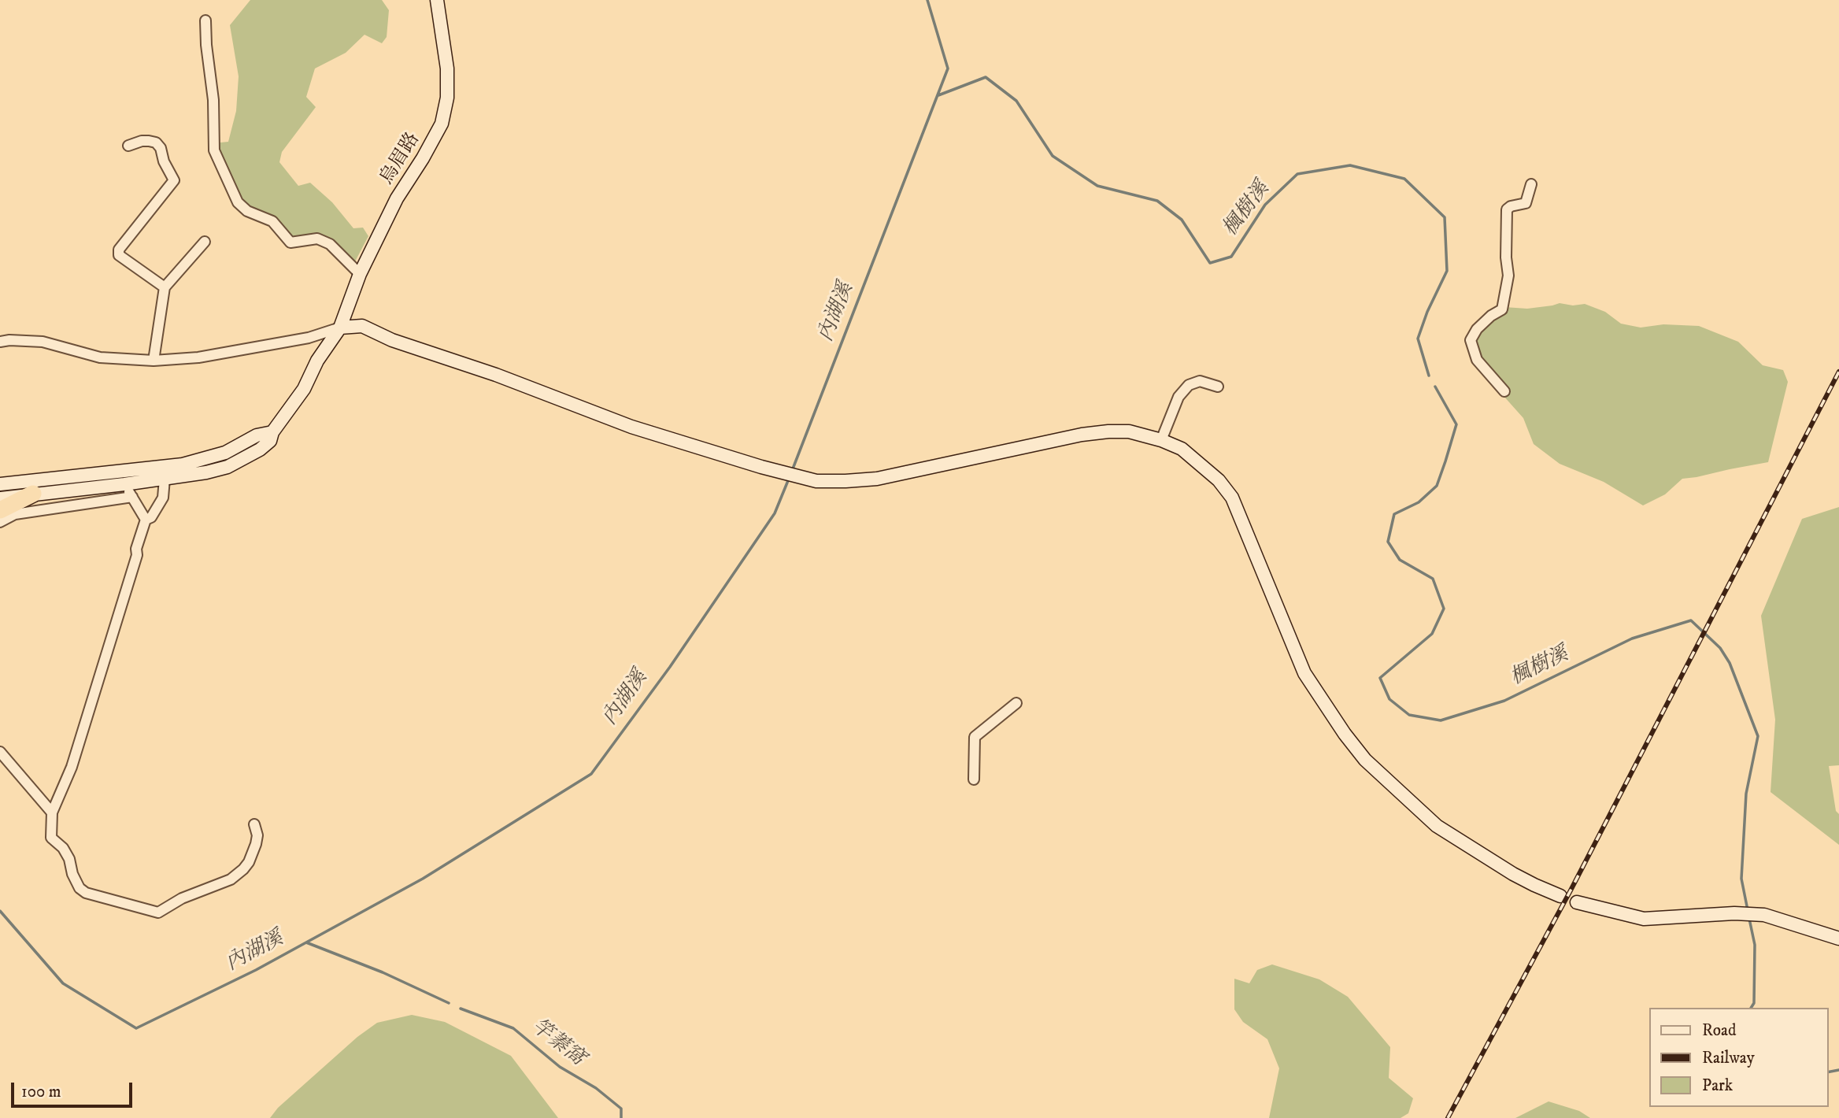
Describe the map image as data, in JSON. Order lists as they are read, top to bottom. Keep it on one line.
{"streets":{"street":["烏眉路"]},"water":["楓樹溪","內湖溪","竿蓁窩"],"legend":["Road","Railway","Park"],"scale_bar":"100 m"}
